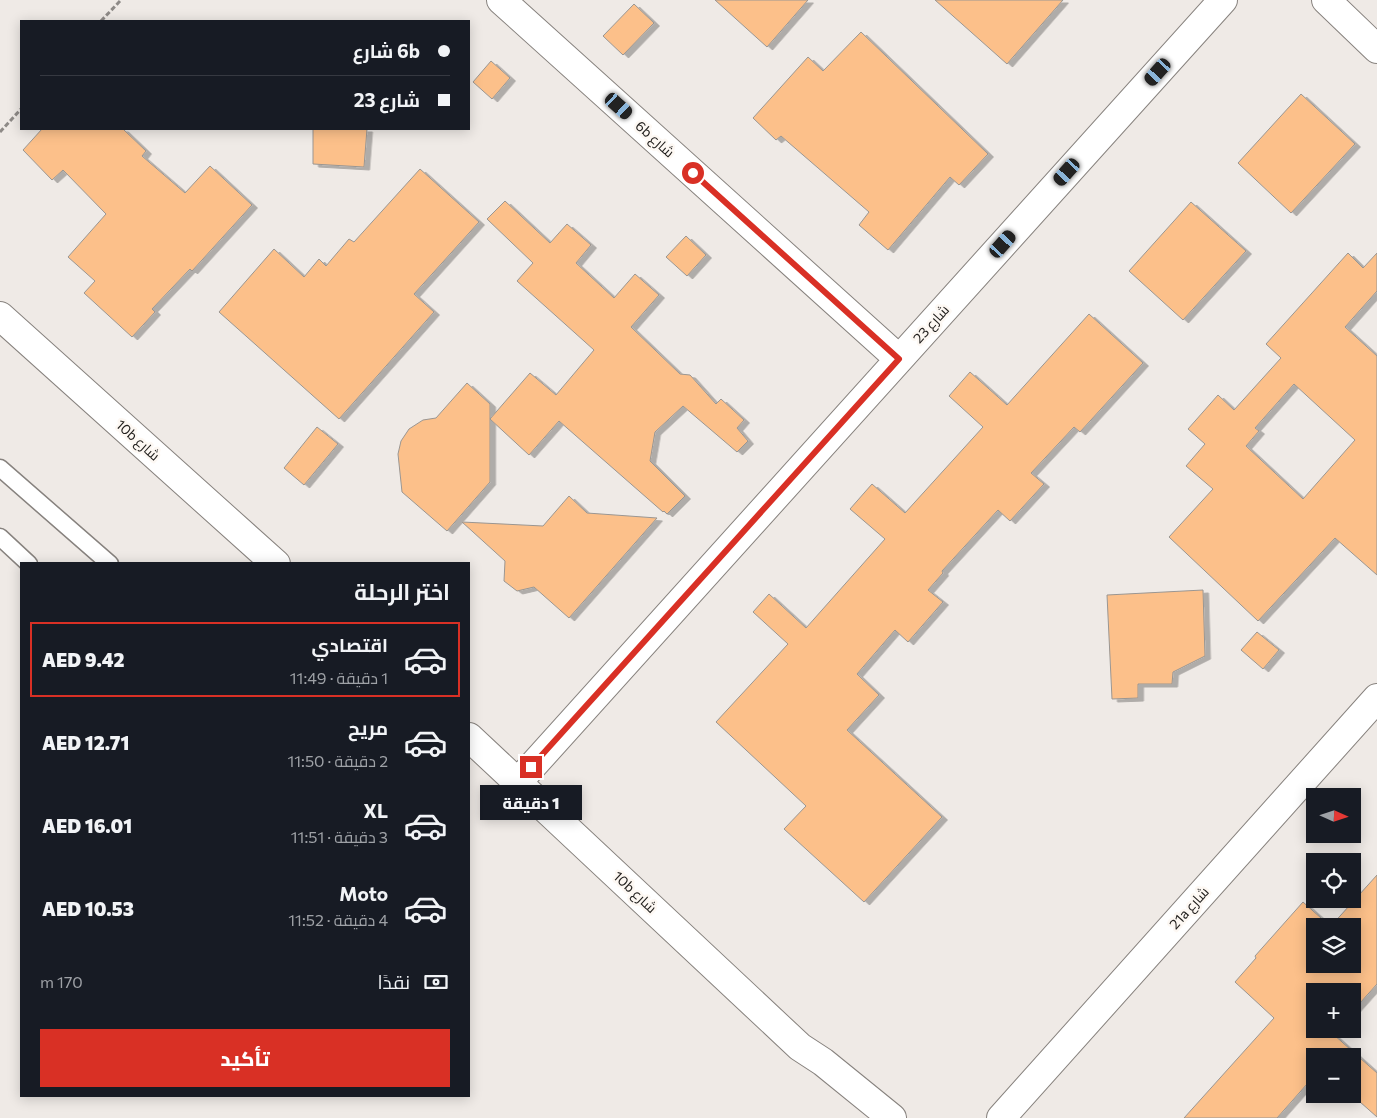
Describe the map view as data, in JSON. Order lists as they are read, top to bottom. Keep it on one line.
{"streets":{"street":["6b شارع","شارع 23","10b شارع","21a شارع"]},"crossings":[["6b شارع","شارع 23"],["شارع 23","10b شارع"]],"north":"right","page":{"banner":["6b شارع","شارع 23"],"heading":"اختر الرحلة","list":[{"name":"اقتصادي","note":"1 دقيقة · 11:49","value":"AED 9.42"},{"name":"مريح","note":"2 دقيقة · 11:50","value":"AED 12.71"},{"name":"XL","note":"3 دقيقة · 11:51","value":"AED 16.01"},{"name":"Moto","note":"4 دقيقة · 11:52","value":"AED 10.53"}],"bubble":"1 دقيقة","map_buttons":["+","−"],"pay":["نقدًا","170 m"],"buttons":"تأكيد"}}
